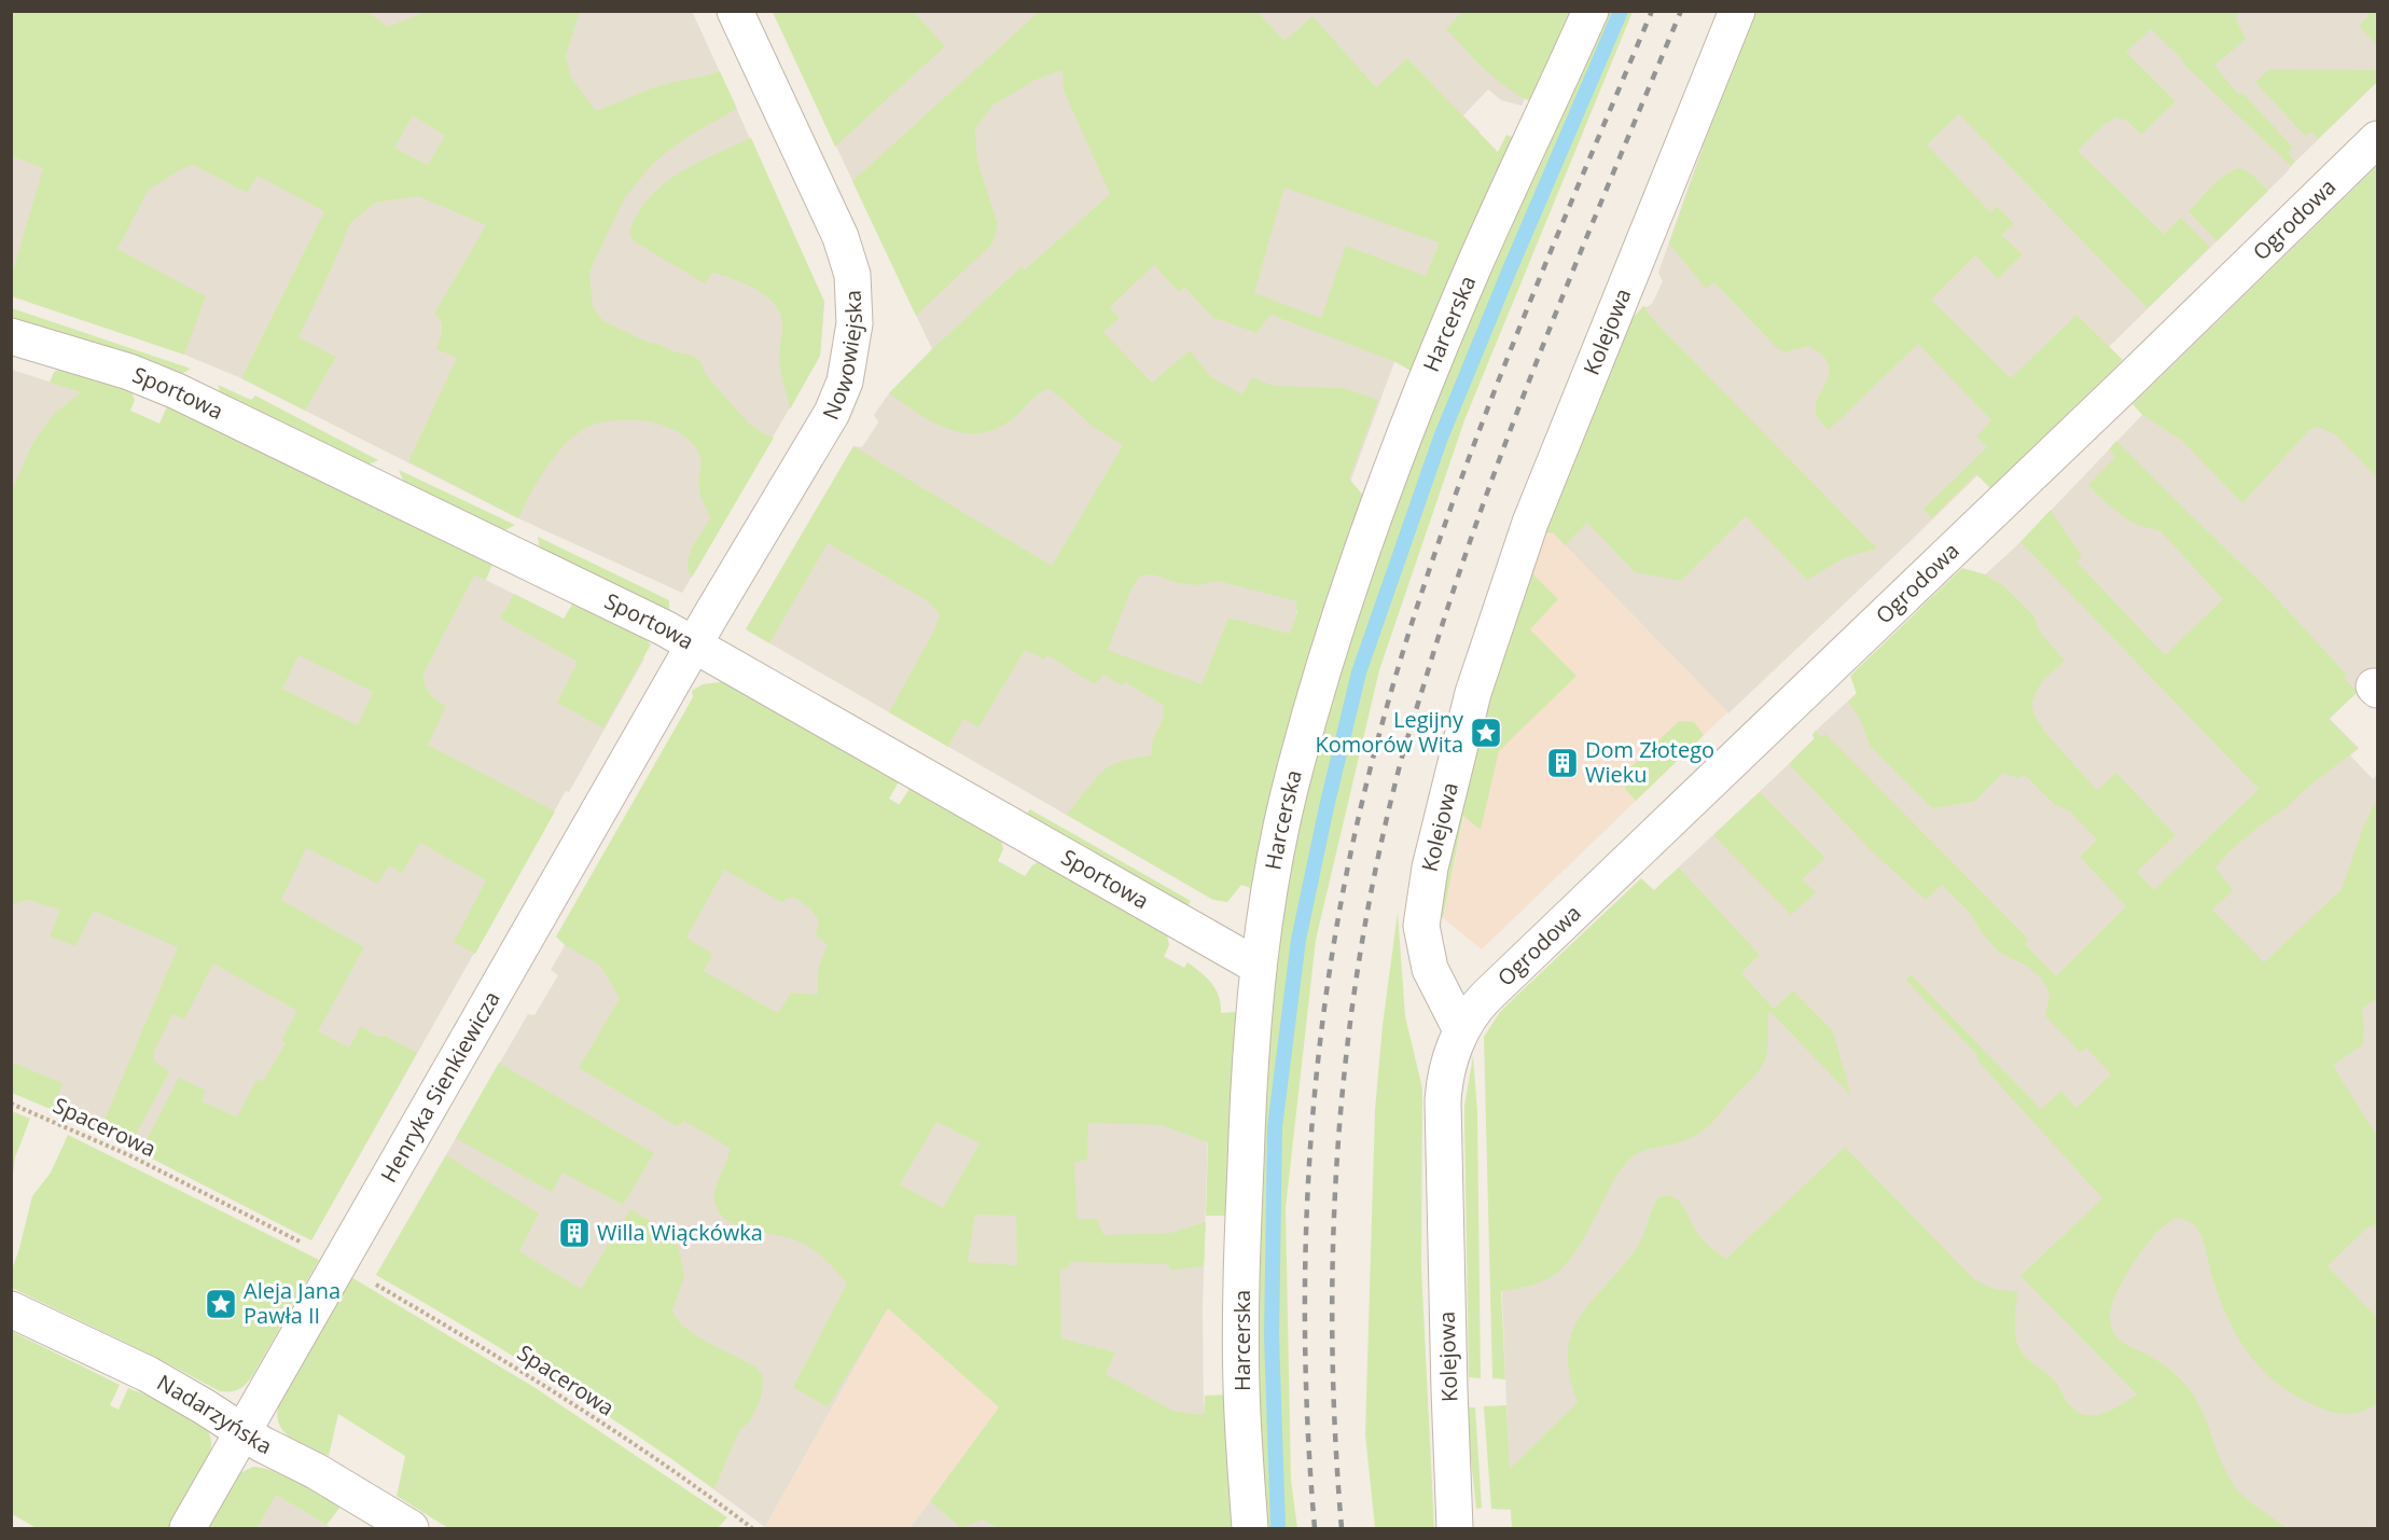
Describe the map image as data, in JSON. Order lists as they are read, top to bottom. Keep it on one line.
{"streets":{"street":["Ogrodowa","Harcerska","Kolejowa","Nowowiejska","Sportowa","Henryka Sienkiewicza","Nadarzyńska"],"path":["Spacerowa"]},"crossings":[["Ogrodowa","Kolejowa"],["Harcerska","Sportowa"],["Nowowiejska","Sportowa"],["Nowowiejska","Henryka Sienkiewicza"],["Sportowa","Henryka Sienkiewicza"],["Henryka Sienkiewicza","Nadarzyńska"]],"places":{"place":["Legijny Komorów Wita","Aleja Jana Pawła II"],"building":["Dom Złotego Wieku","Willa Wiąckówka"]}}
